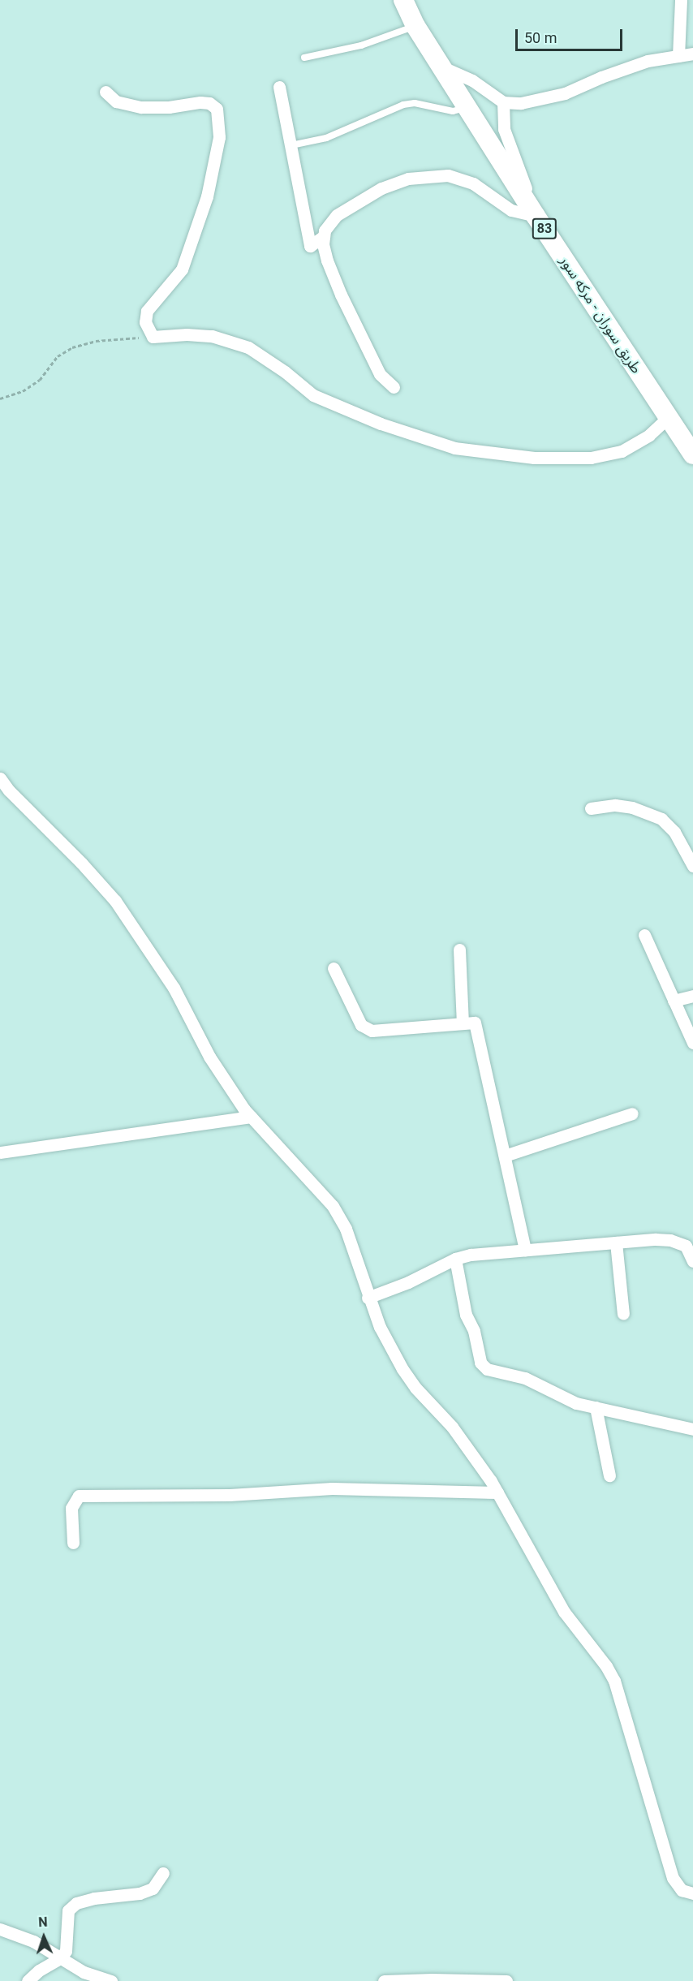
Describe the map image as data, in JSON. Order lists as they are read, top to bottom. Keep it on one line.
{"streets":{"main road":["83","طريق سوران - مركه سور"]},"scale_bar":"50 m","north":"top"}
